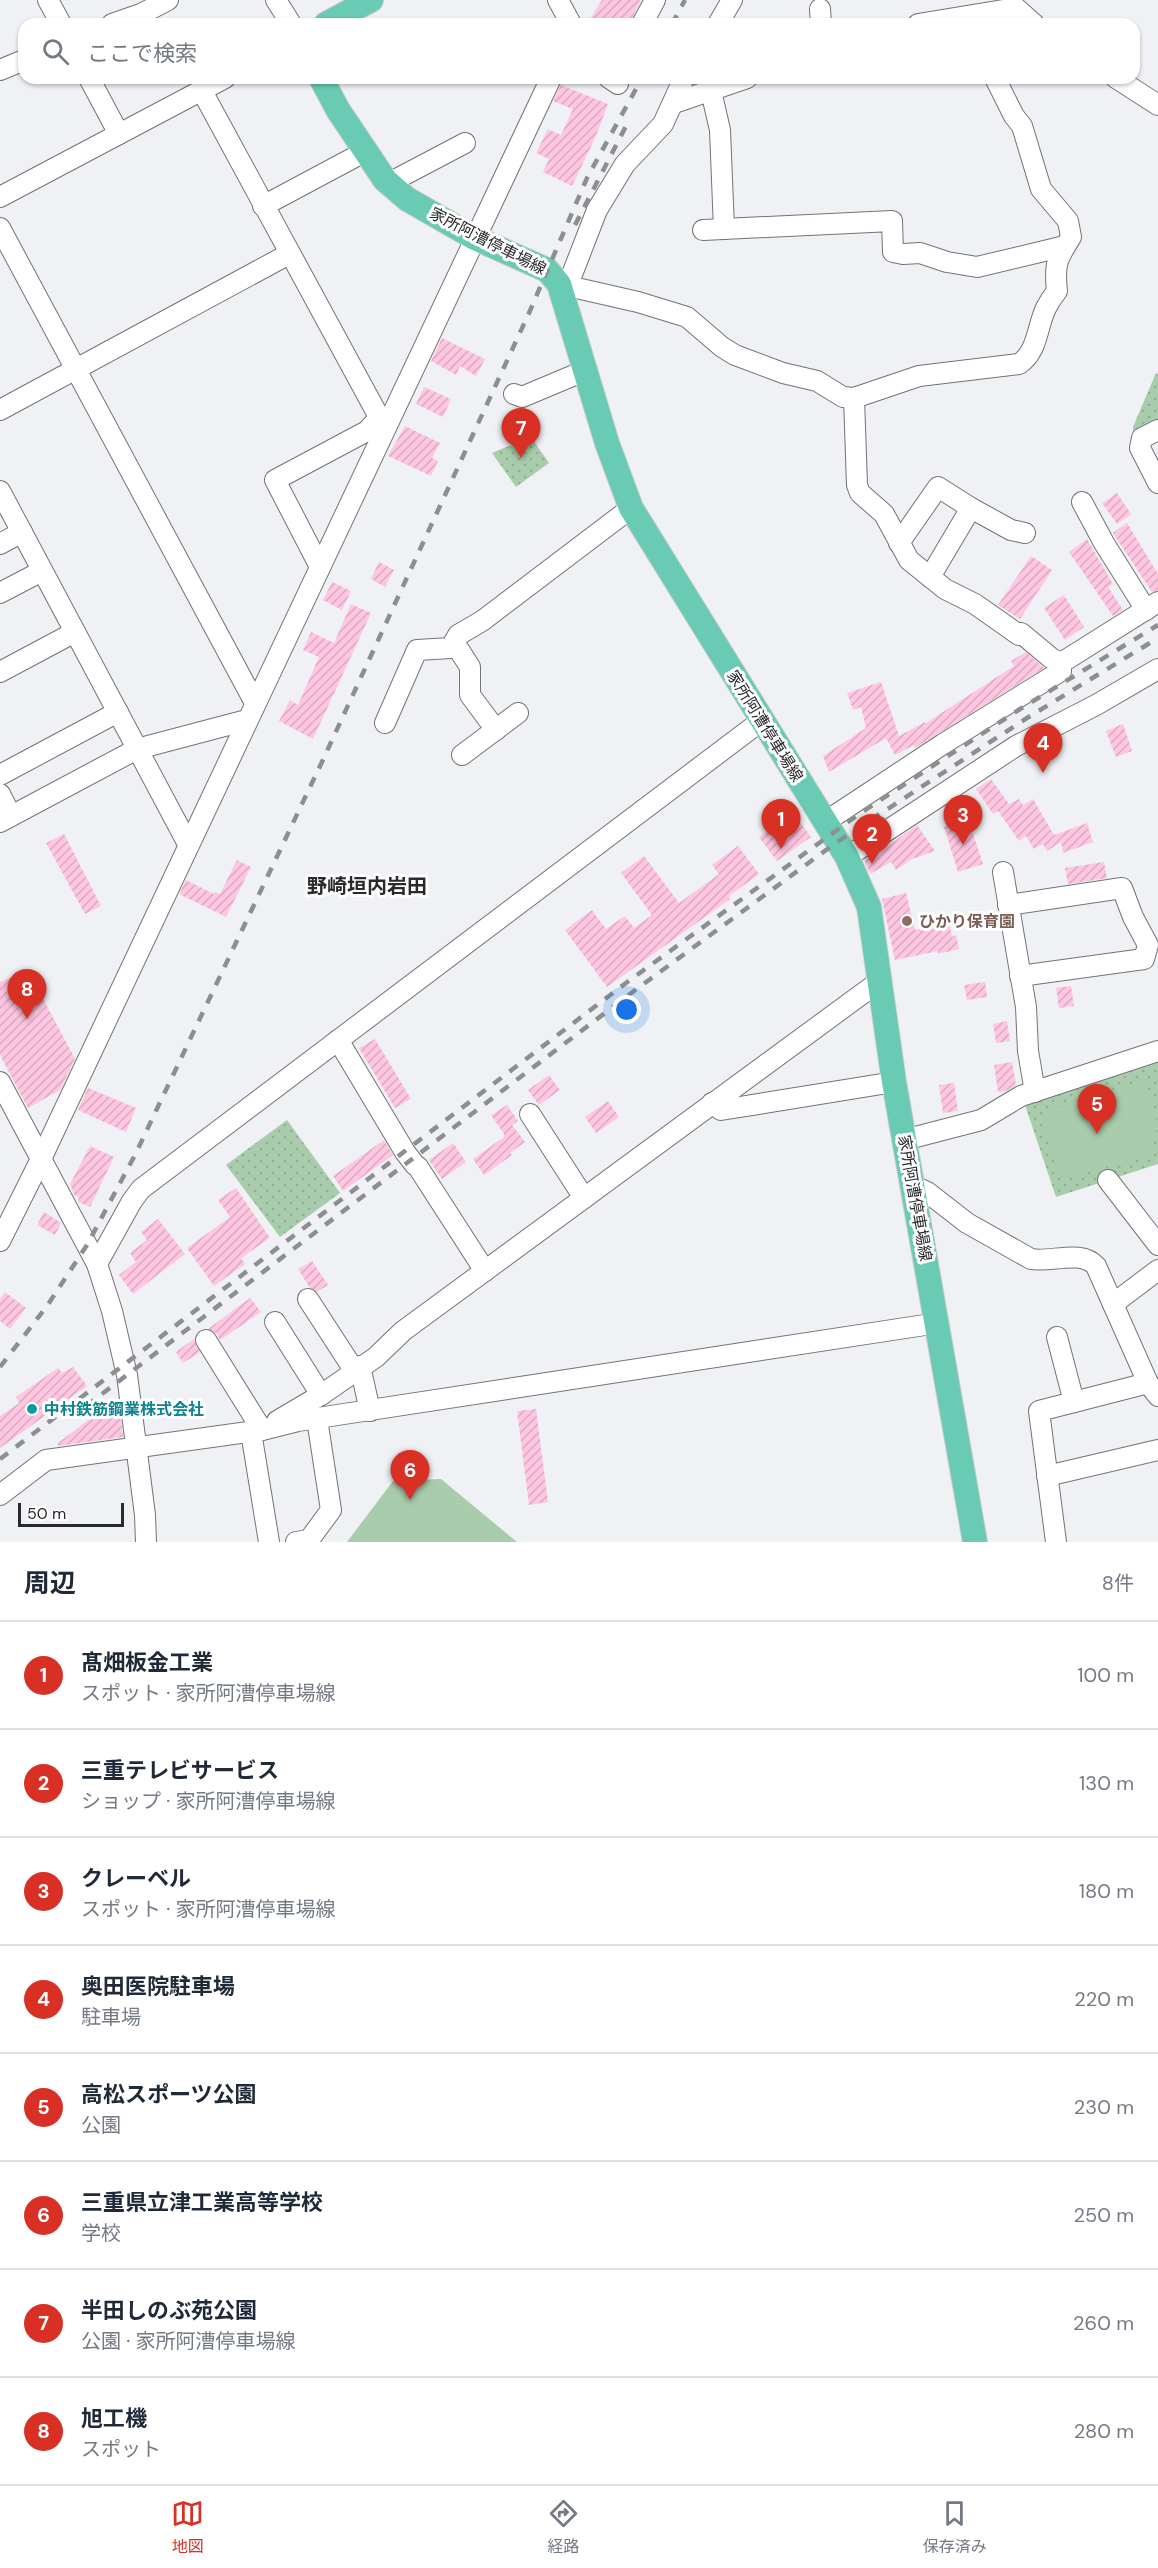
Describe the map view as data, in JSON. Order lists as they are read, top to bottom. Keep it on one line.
{"streets":{"main road":["家所阿漕停車場線"]},"districts":["野崎垣内岩田"],"places":["ひかり保育園","中村鉄筋鋼業株式会社"],"scale_bar":"50 m","page":{"search":"ここで検索","pins":["7","4","3","1","2","8","5","6"],"scale":"50 m","heading":["周辺","8件"],"list":[{"mark":"1","name":"髙畑板金工業","note":"スポット · 家所阿漕停車場線","value":"100 m"},{"mark":"2","name":"三重テレビサービス","note":"ショップ · 家所阿漕停車場線","value":"130 m"},{"mark":"3","name":"クレーベル","note":"スポット · 家所阿漕停車場線","value":"180 m"},{"mark":"4","name":"奥田医院駐車場","note":"駐車場","value":"220 m"},{"mark":"5","name":"高松スポーツ公園","note":"公園","value":"230 m"},{"mark":"6","name":"三重県立津工業高等学校","note":"学校","value":"250 m"},{"mark":"7","name":"半田しのぶ苑公園","note":"公園 · 家所阿漕停車場線","value":"260 m"},{"mark":"8","name":"旭工機","note":"スポット","value":"280 m"}],"nav":["地図","経路","保存済み"]}}
